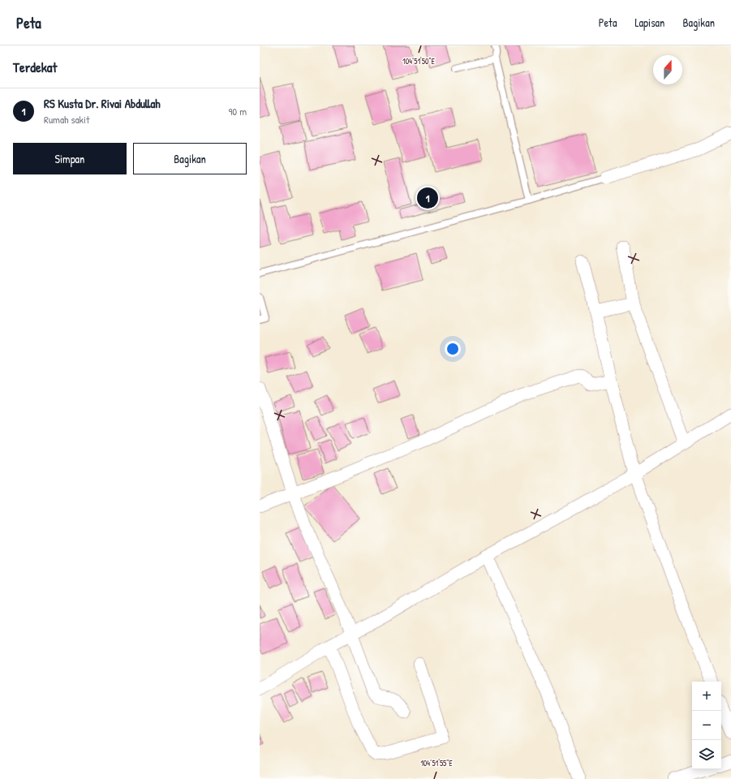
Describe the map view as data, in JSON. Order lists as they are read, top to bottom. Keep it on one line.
{"north":"top","page":{"header":"Peta","nav":["Peta","Lapisan","Bagikan"],"heading":"Terdekat","list":[{"mark":"1","name":"RS Kusta Dr. Rivai Abdullah","note":"Rumah sakit","value":"90 m"}],"buttons":["Simpan","Bagikan"],"pins":"1","map_buttons":["+","−"]},"coordinates":["104°51'50\"E","104°51'55\"E"]}
